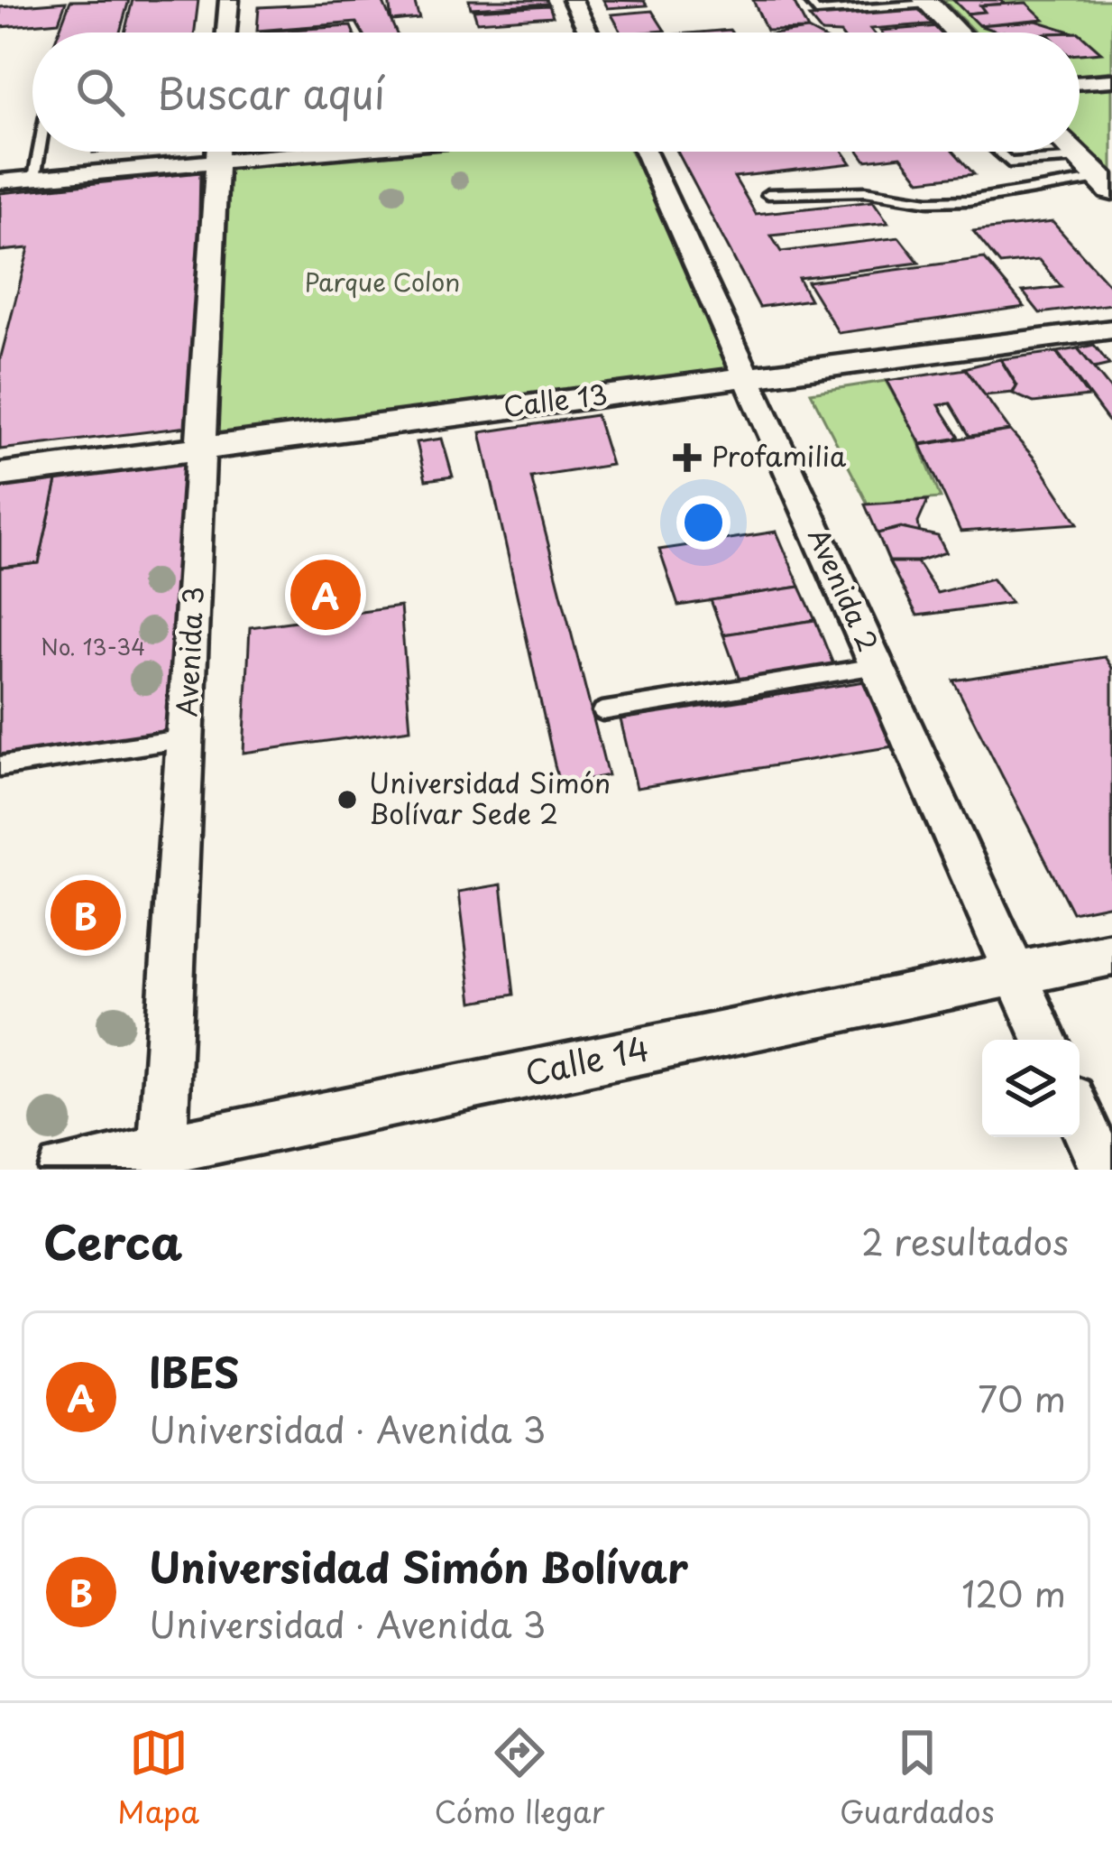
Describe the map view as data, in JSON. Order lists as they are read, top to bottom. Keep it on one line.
{"streets":{"street":["Calle 13","Avenida 2","Avenida 3","Calle 14"]},"crossings":[["Calle 13","Avenida 2"],["Calle 13","Avenida 3"],["Avenida 2","Calle 14"],["Avenida 3","Calle 14"]],"parks":["Parque Colon"],"places":{"health":["Profamilia"],"other":["Universidad Simón Bolívar Sede 2"]},"house_numbers":["No. 13-34"],"page":{"search":"Buscar aquí","pins":["A","B"],"heading":["Cerca","2 resultados"],"list":[{"mark":"A","name":"IBES","note":"Universidad · Avenida 3","value":"70 m"},{"mark":"B","name":"Universidad Simón Bolívar","note":"Universidad · Avenida 3","value":"120 m"}],"nav":["Mapa","Cómo llegar","Guardados"]}}
